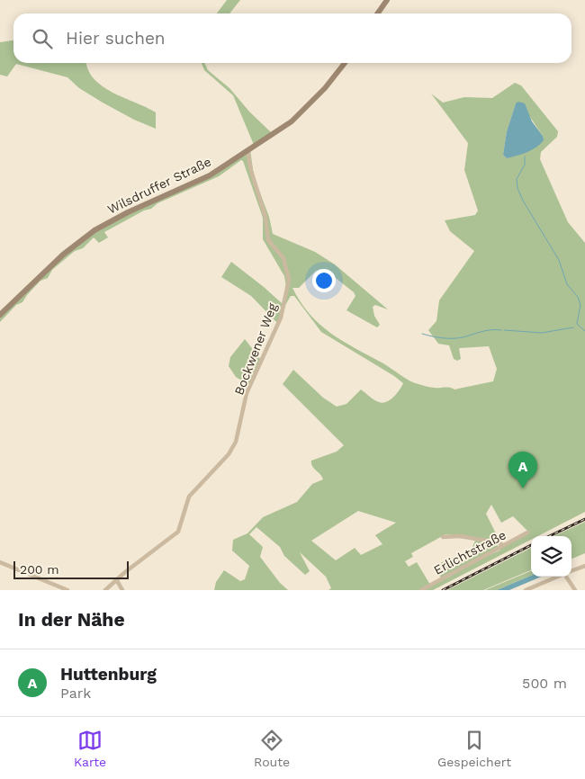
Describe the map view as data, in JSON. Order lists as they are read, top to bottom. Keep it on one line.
{"streets":{"main road":["Wilsdruffer Straße"],"street":["Bockwener Weg","Erlichtstraße"]},"crossings":[["Wilsdruffer Straße","Bockwener Weg"]],"scale_bar":"200 m","page":{"search":"Hier suchen","pins":"A","scale":"200 m","heading":"In der Nähe","list":[{"mark":"A","name":"Huttenburg","note":"Park","value":"500 m"}],"nav":["Karte","Route","Gespeichert"]}}
